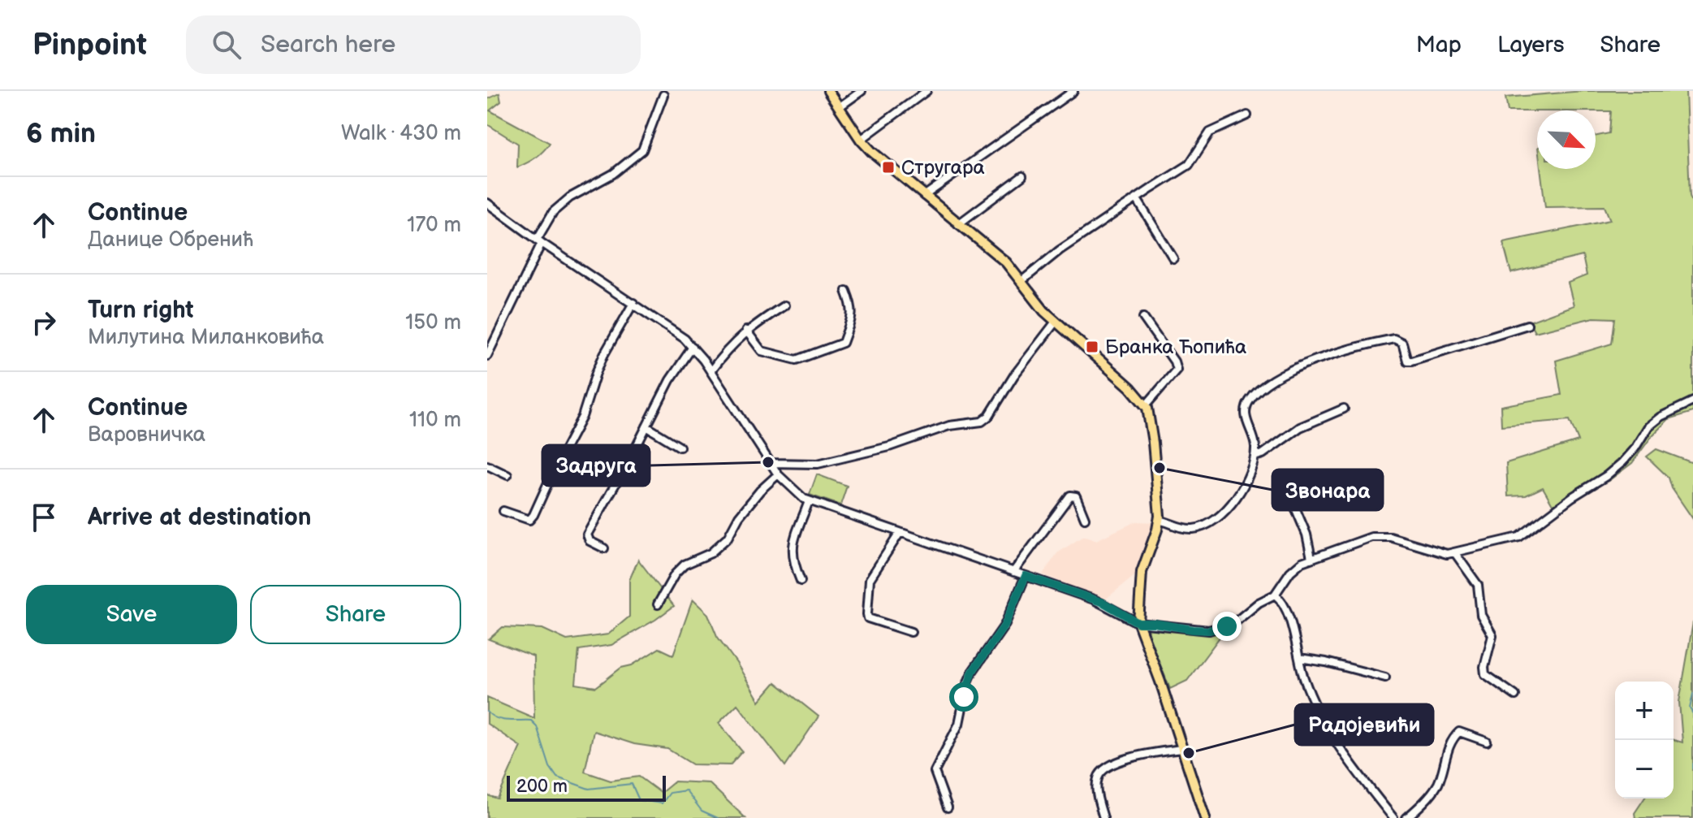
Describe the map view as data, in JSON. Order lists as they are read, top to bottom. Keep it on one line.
{"places":{"transit":["Стругара","Бранка Ћопића"],"other":["Задруга","Звонара","Радојевићи"]},"scale_bar":"200 m","north":"bottom right","page":{"header":"Pinpoint","search":"Search here","nav":["Map","Layers","Share"],"heading":["6 min","Walk · 430 m"],"list":[["Continue","Данице Обренић","170 m"],["Turn right","Милутина Миланковића","150 m"],["Continue","Варовничка","110 m"],"Arrive at destination"],"buttons":["Save","Share"],"map_buttons":["+","−"],"scale":"200 m"}}
